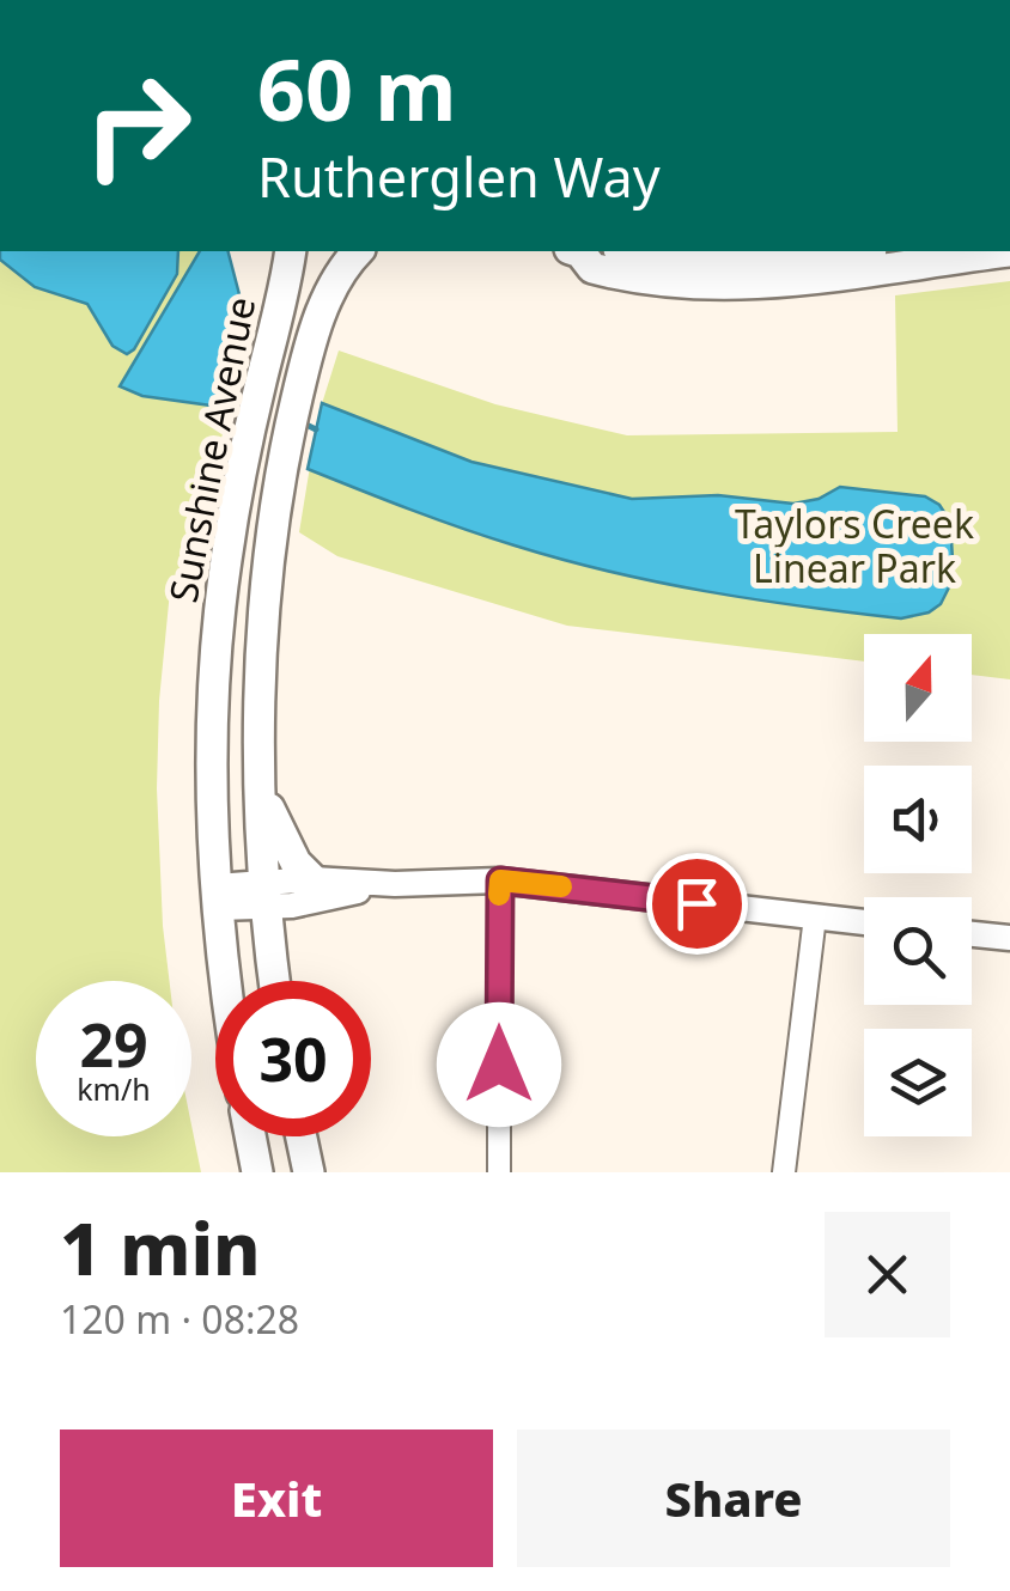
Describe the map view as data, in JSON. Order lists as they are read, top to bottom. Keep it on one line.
{"streets":{"main road":["Sunshine Avenue"]},"parks":["Taylors Creek Linear Park"],"north":"top","page":{"turn":["60 m","Rutherglen Way"],"speed":"29 km/h","limit":"30","heading":["1 min","120 m · 08:28"],"buttons":["Exit","Share"]}}
